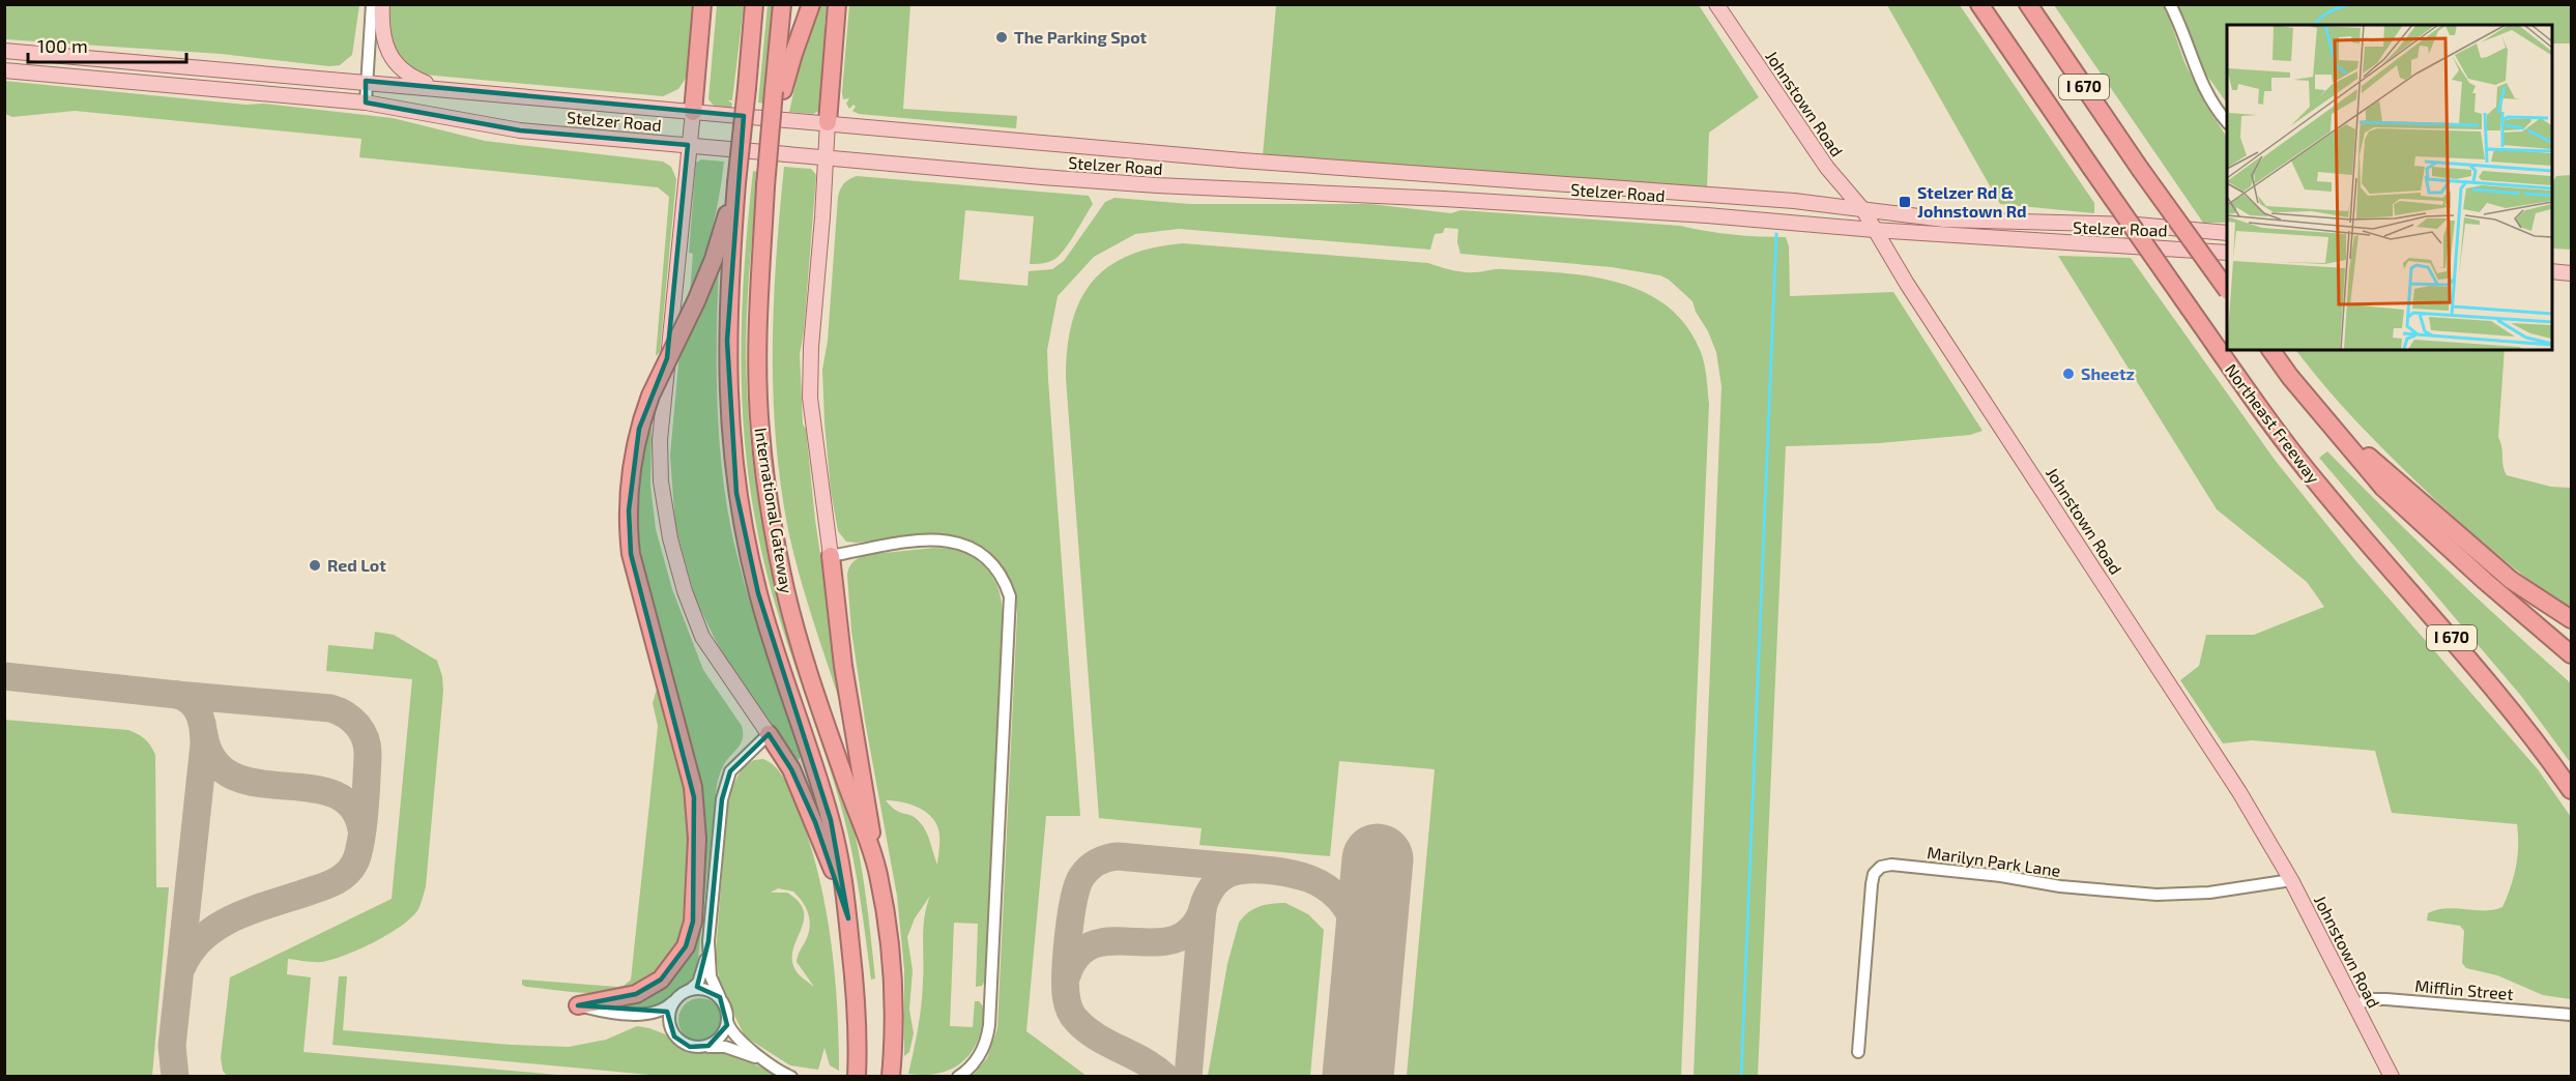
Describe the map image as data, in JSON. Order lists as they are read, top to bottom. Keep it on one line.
{"streets":{"highway":["I 670","Northeast Freeway","International Gateway"],"main road":["Johnstown Road","Stelzer Road"],"street":["Marilyn Park Lane","Mifflin Street"]},"crossings":[["Johnstown Road","Stelzer Road"],["Johnstown Road","Marilyn Park Lane"],["Johnstown Road","Mifflin Street"]],"places":{"other":["The Parking Spot","Sheetz","Red Lot"],"transit":["Stelzer Rd & Johnstown Rd"]},"scale_bar":"100 m"}
